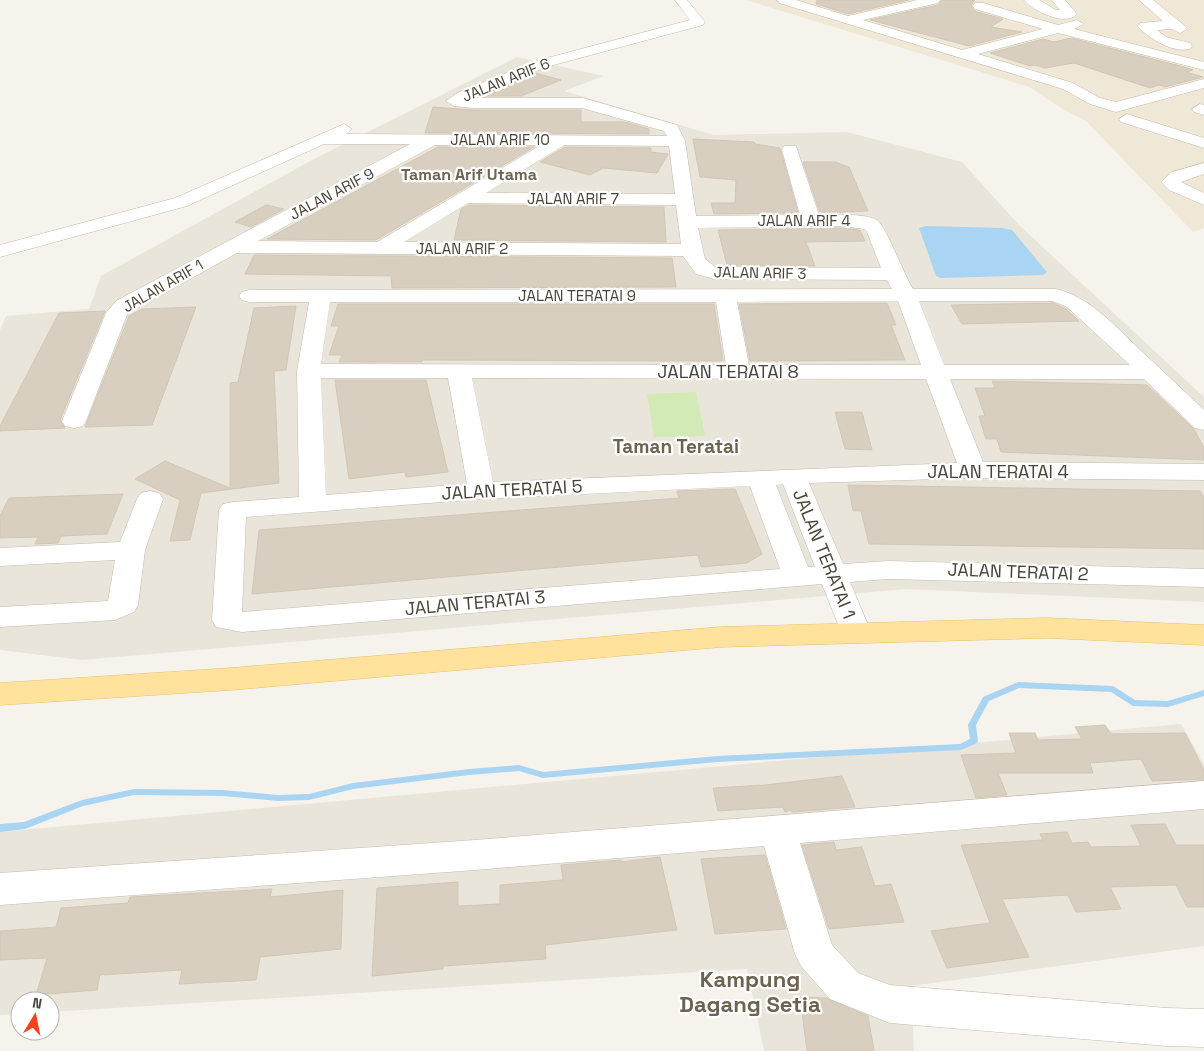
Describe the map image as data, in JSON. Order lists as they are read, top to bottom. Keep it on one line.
{"streets":{"street":["JALAN ARIF 6","JALAN ARIF 10","JALAN ARIF 9","JALAN ARIF 7","JALAN ARIF 4","JALAN ARIF 2","JALAN ARIF 3","JALAN ARIF 1","JALAN TERATAI 9","JALAN TERATAI 8","JALAN TERATAI 4","JALAN TERATAI 5","JALAN TERATAI 1","JALAN TERATAI 2","JALAN TERATAI 3"]},"crossings":[["JALAN ARIF 6","JALAN ARIF 10"],["JALAN ARIF 10","JALAN ARIF 9"],["JALAN ARIF 9","JALAN ARIF 2"],["JALAN ARIF 9","JALAN ARIF 1"],["JALAN ARIF 7","JALAN ARIF 3"],["JALAN ARIF 4","JALAN ARIF 3"],["JALAN ARIF 4","JALAN TERATAI 9"],["JALAN ARIF 4","JALAN TERATAI 8"],["JALAN ARIF 4","JALAN TERATAI 4"],["JALAN ARIF 2","JALAN ARIF 3"],["JALAN ARIF 2","JALAN ARIF 1"],["JALAN TERATAI 9","JALAN TERATAI 8"],["JALAN TERATAI 4","JALAN TERATAI 5"],["JALAN TERATAI 4","JALAN TERATAI 1"],["JALAN TERATAI 5","JALAN TERATAI 1"],["JALAN TERATAI 5","JALAN TERATAI 3"],["JALAN TERATAI 1","JALAN TERATAI 2"],["JALAN TERATAI 1","JALAN TERATAI 3"],["JALAN TERATAI 2","JALAN TERATAI 3"]],"districts":["Taman Arif Utama","Taman Teratai","Kampung Dagang Setia"],"north":"top"}
